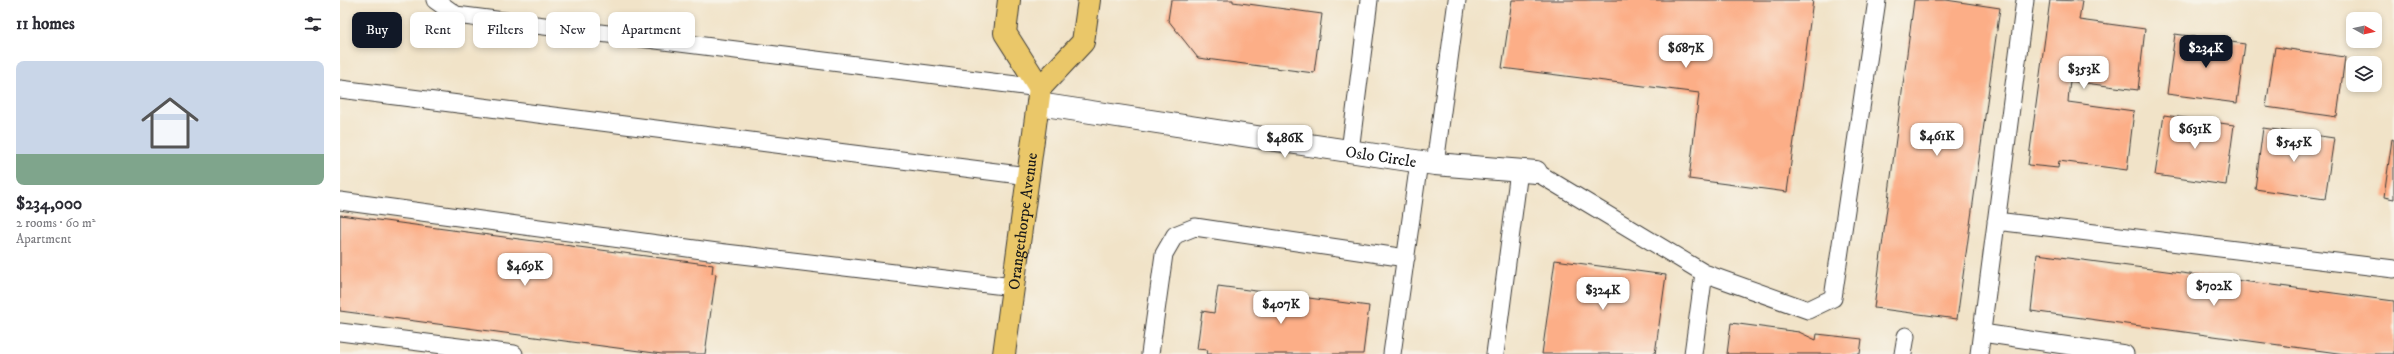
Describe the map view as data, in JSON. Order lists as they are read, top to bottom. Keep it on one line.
{"streets":{"main road":["Orangethorpe Avenue"],"street":["Oslo Circle"]},"crossings":[["Oslo Circle","Orangethorpe Avenue"]],"north":"right","page":{"heading":"11 homes","chip":["Buy","Rent","Filters","New","Apartment"],"price":["$687K","$234K","$353K","$631K","$461K","$486K","$545K","$469K","$702K","$324K","$407K"],"list":[{"name":"$234,000","note":"2 rooms · 60 m² · Apartment"}]}}
